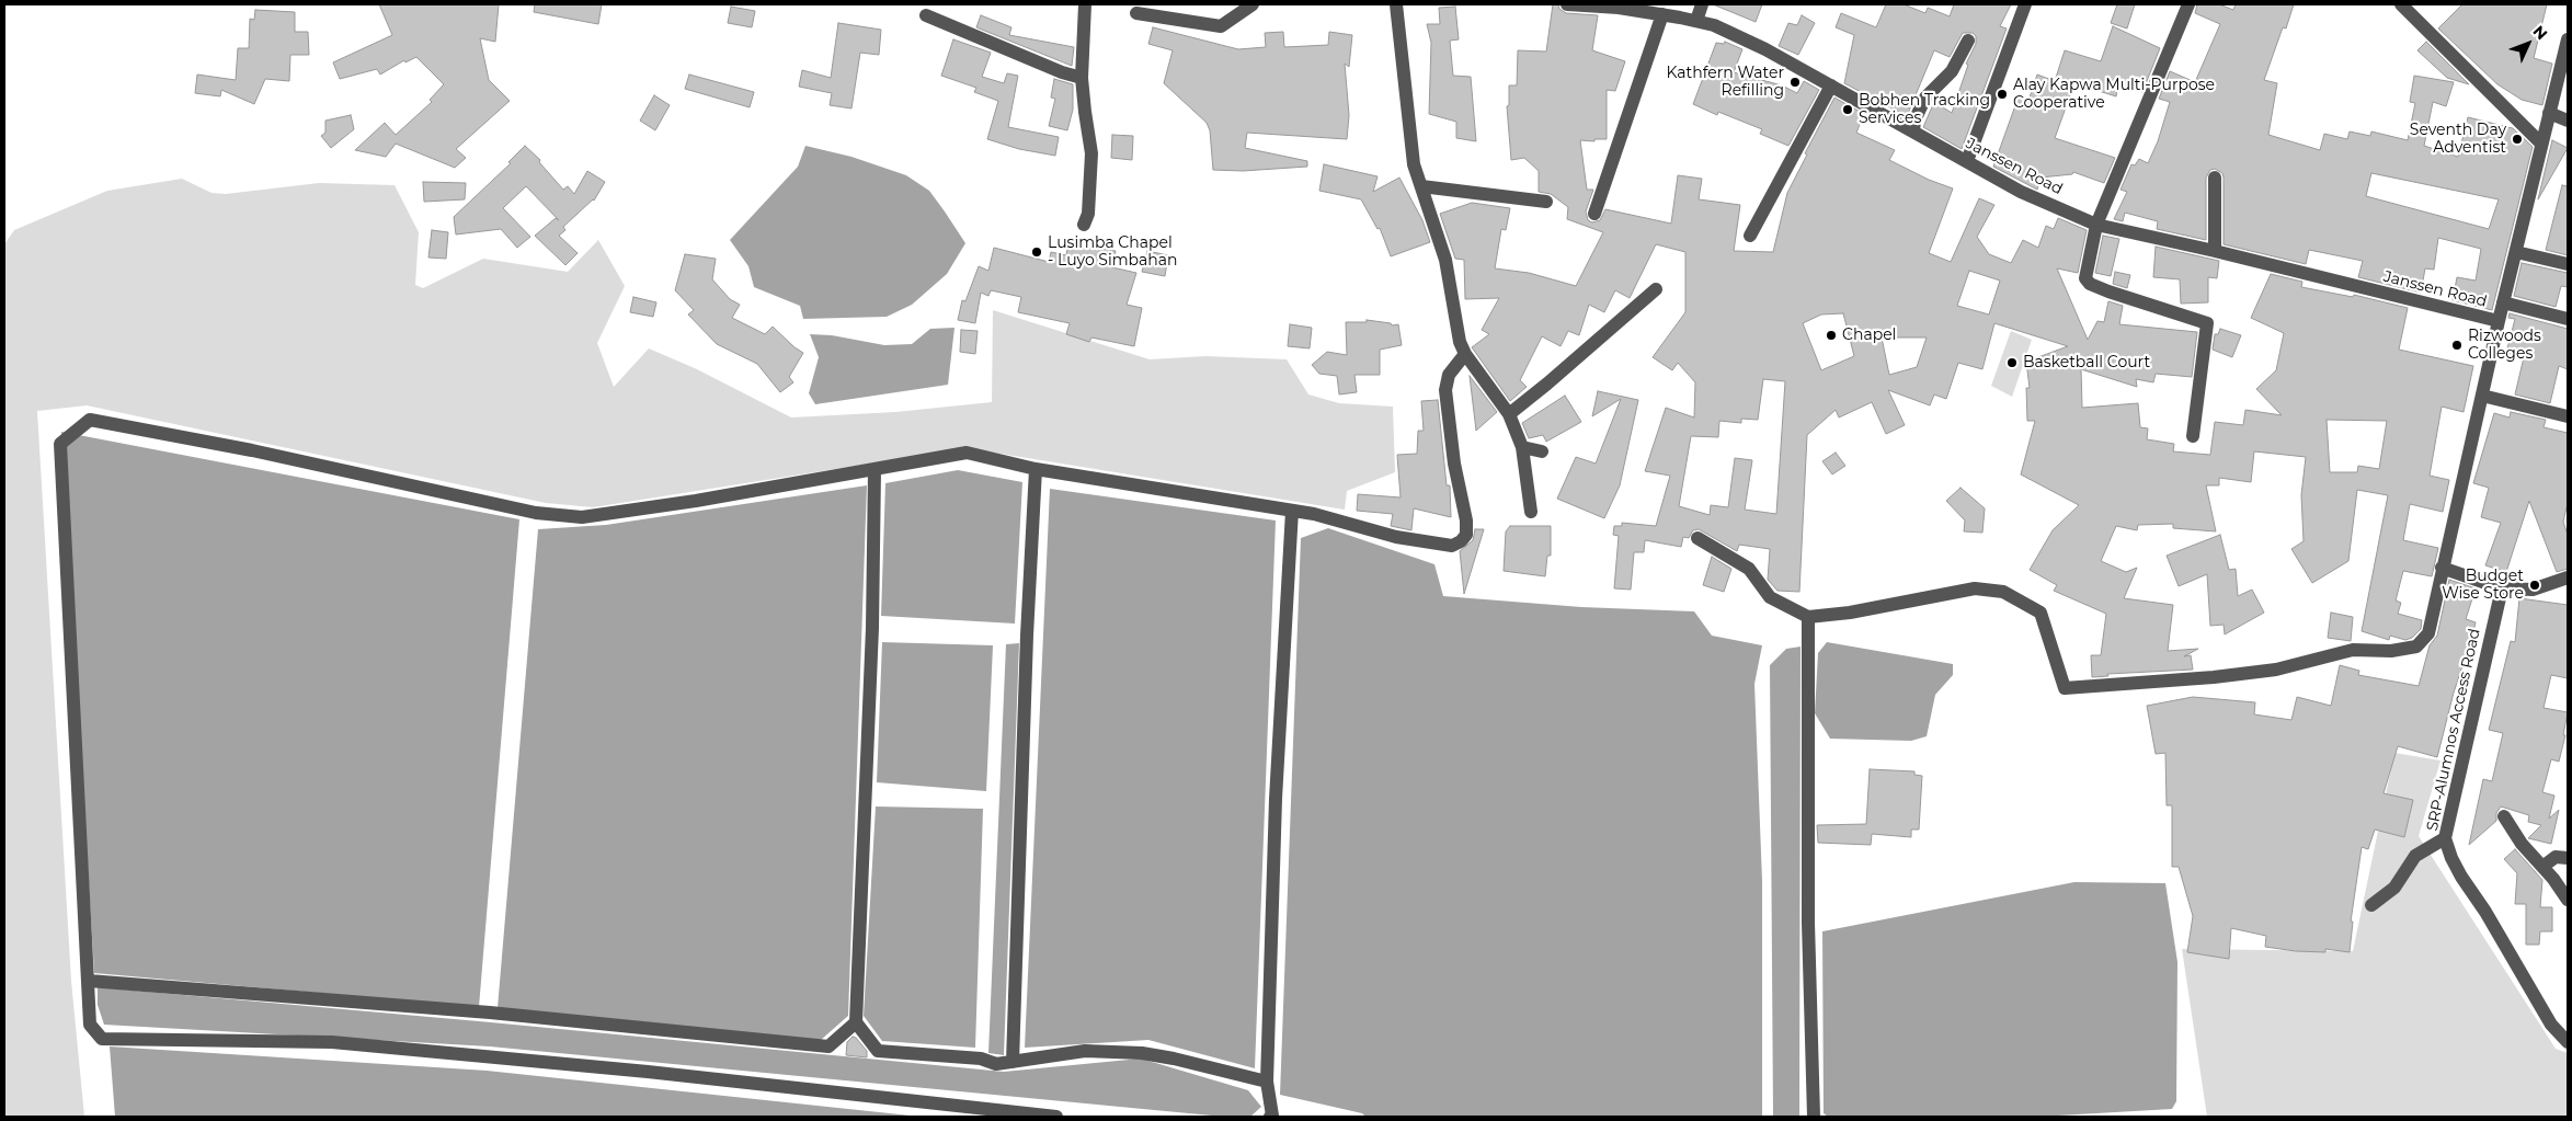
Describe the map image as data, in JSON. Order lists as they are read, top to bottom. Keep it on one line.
{"streets":{"street":["Janssen Road","SRP-Alumnos Access Road"]},"places":["Kathfern Water Refilling","Alay Kapwa Multi-Purpose Cooperative","Bobhen Tracking Services","Seventh Day Adventist","Lusimba Chapel - Luyo Simbahan","Chapel","Rizwoods Colleges","Basketball Court","Budget Wise Store"],"north":"top right"}
